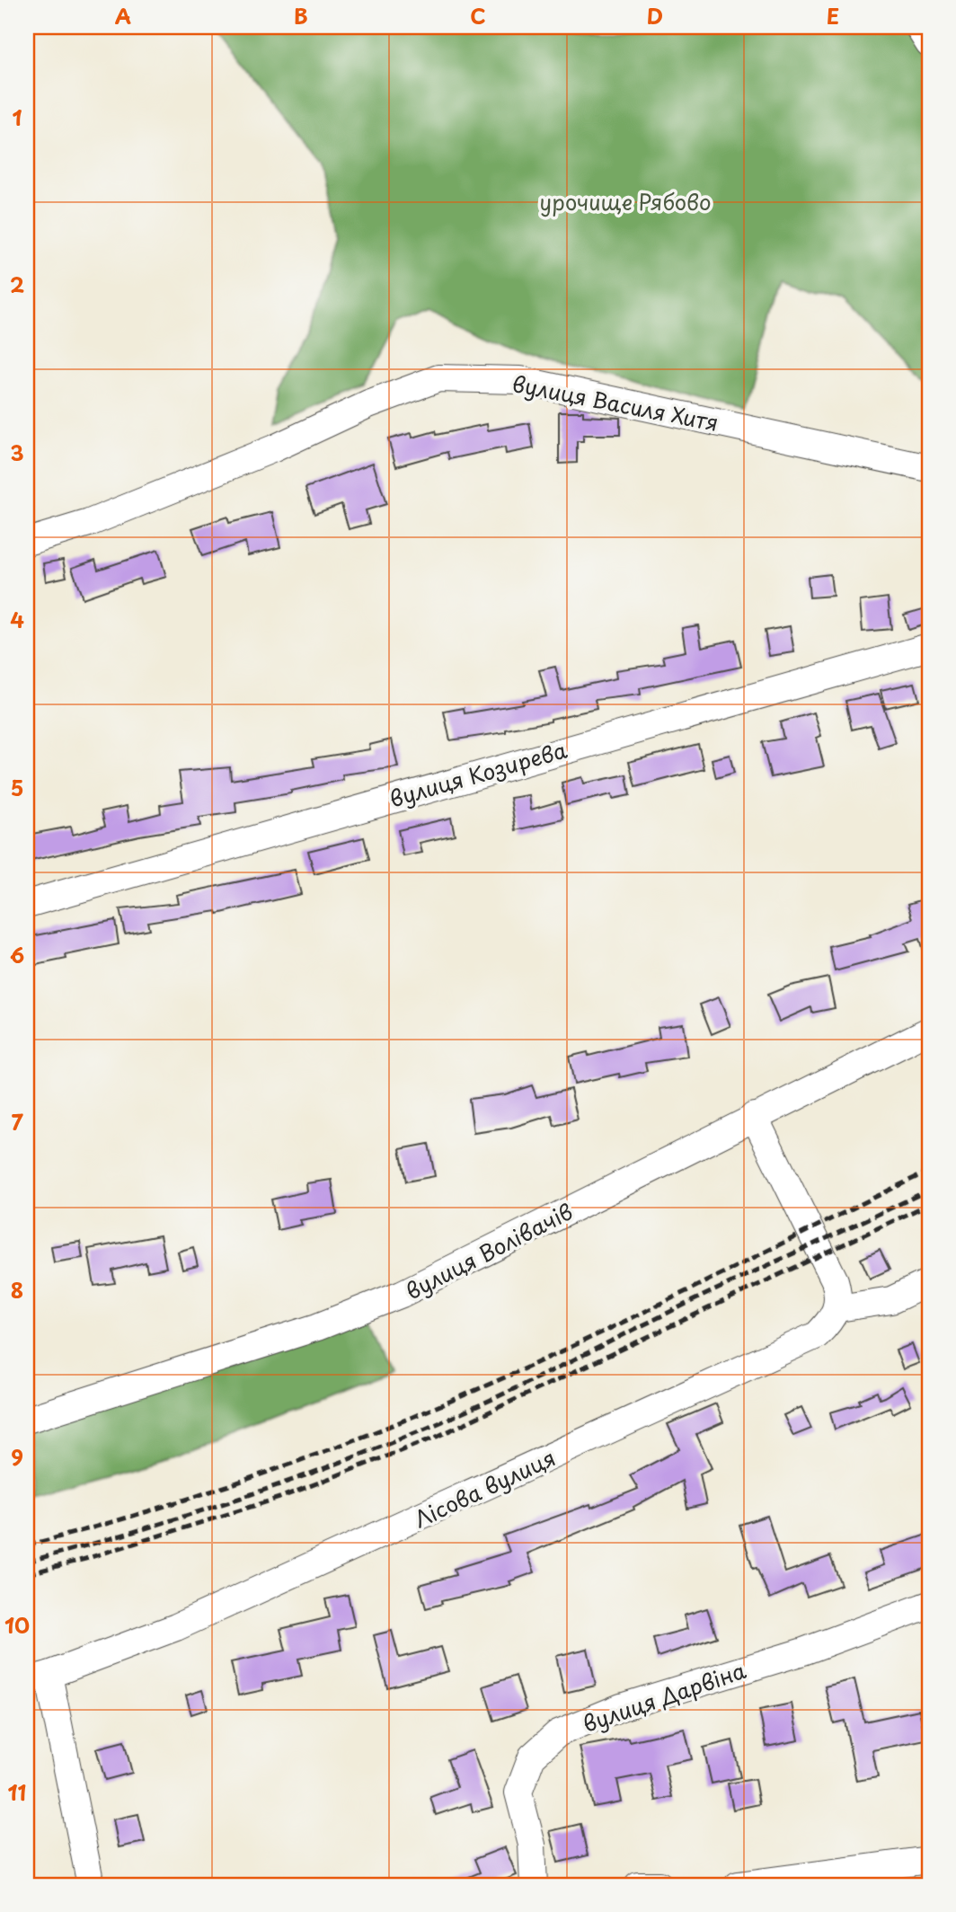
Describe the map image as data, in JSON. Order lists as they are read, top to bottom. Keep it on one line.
{"streets":{"street":["вулиця Василя Хитя","вулиця Козирева","вулиця Волівачів","Лісова вулиця","вулиця Дарвіна"]},"parks":["урочище Рябово"],"grid":{"columns":["A","B","C","D","E"],"rows":["1","2","3","4","5","6","7","8","9","10","11"]}}
